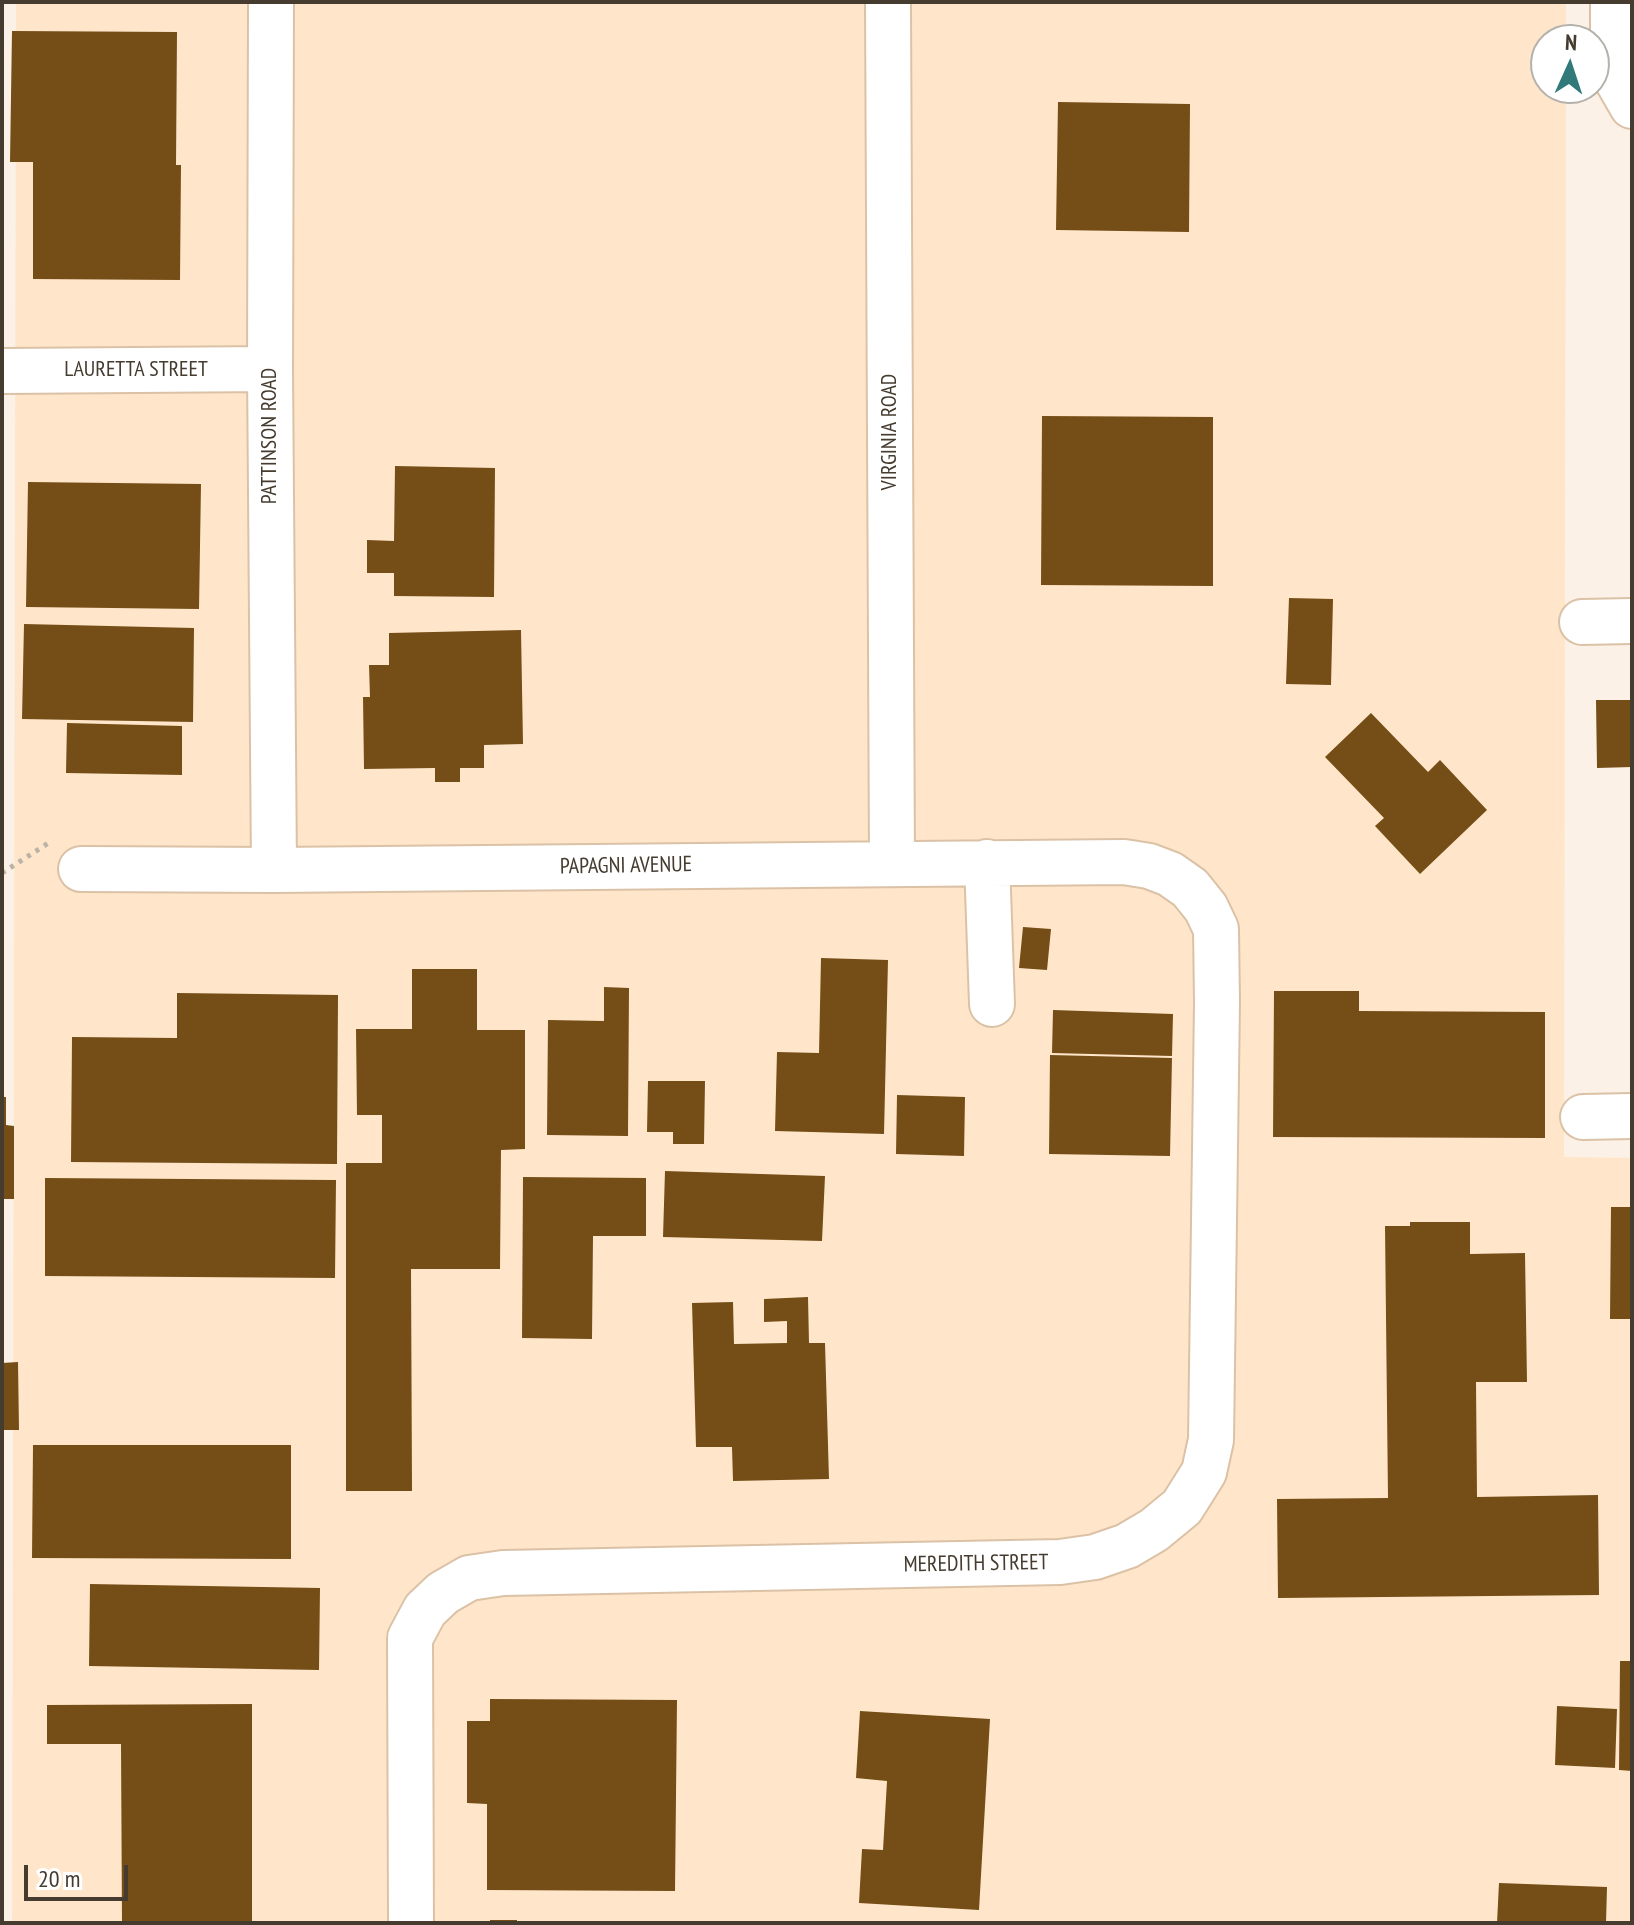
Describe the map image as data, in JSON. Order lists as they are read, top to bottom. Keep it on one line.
{"streets":{"street":["LAURETTA STREET","VIRGINIA ROAD","PATTINSON ROAD","PAPAGNI AVENUE","MEREDITH STREET"]},"crossings":[["LAURETTA STREET","PATTINSON ROAD"],["VIRGINIA ROAD","PAPAGNI AVENUE"],["PATTINSON ROAD","PAPAGNI AVENUE"],["PAPAGNI AVENUE","MEREDITH STREET"]],"scale_bar":"20 m","north":"top"}
